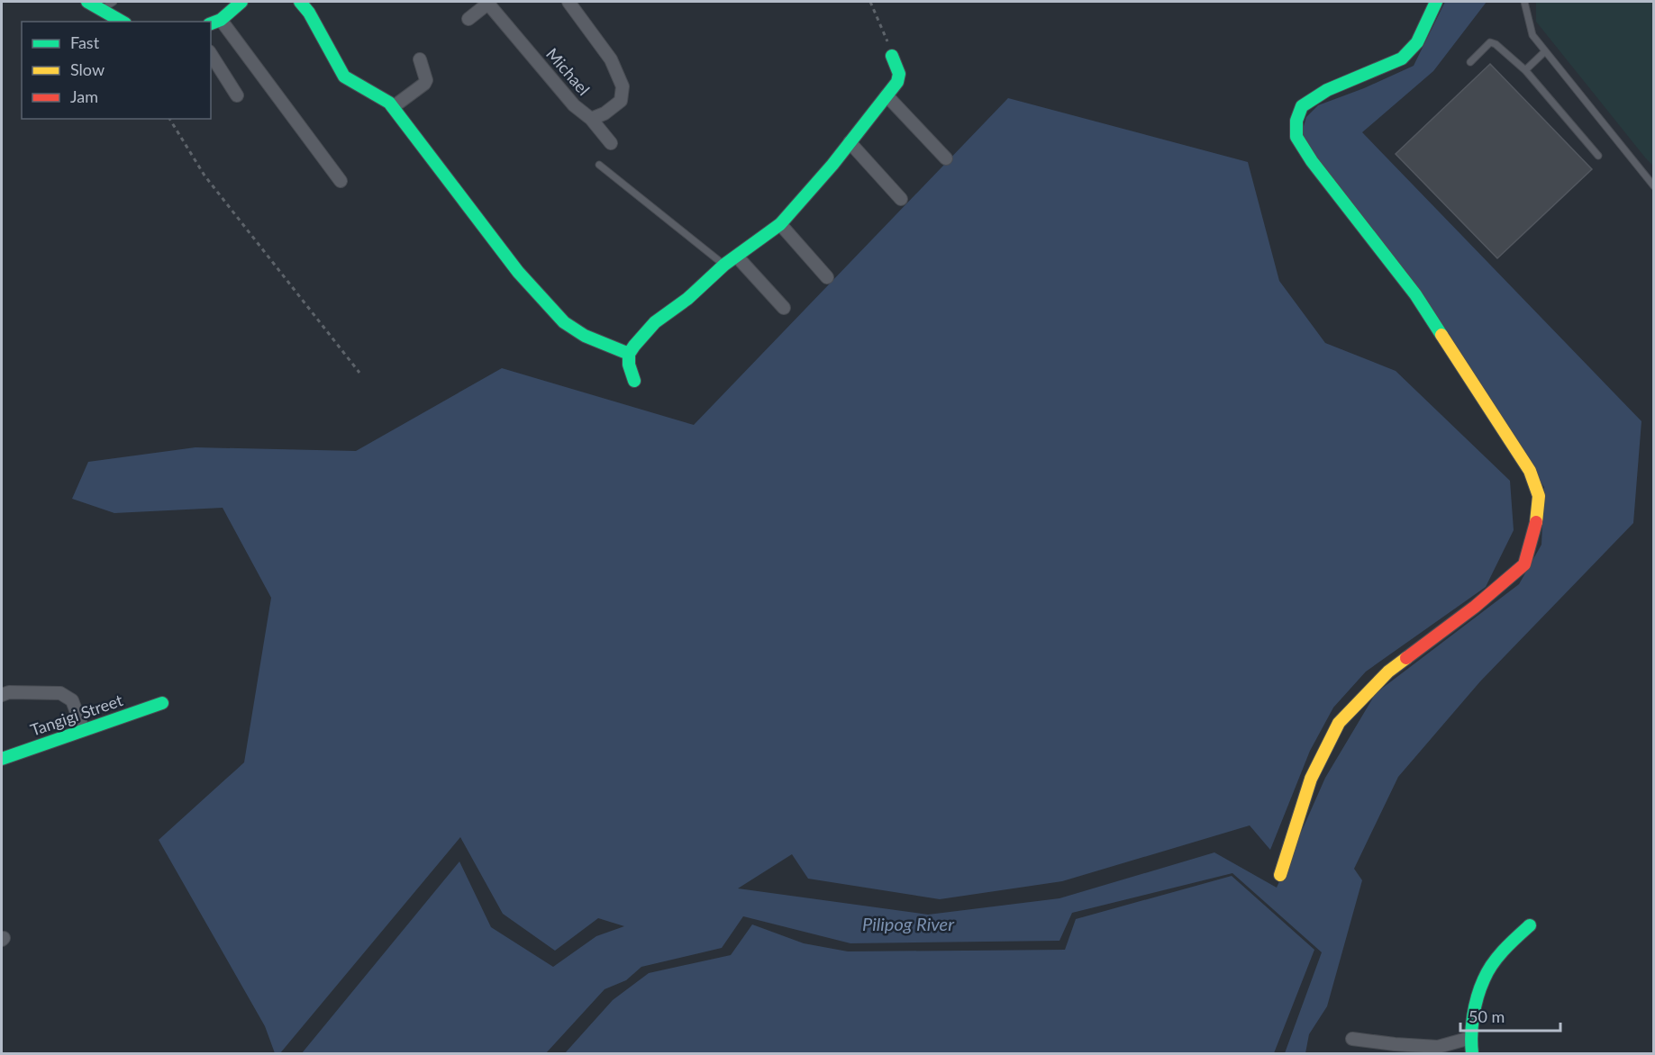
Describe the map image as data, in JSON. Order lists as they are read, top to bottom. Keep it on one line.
{"streets":{"street":["Michael","Tangigi Street"]},"water":["Pilipog River"],"legend":["Fast","Slow","Jam"],"scale_bar":"50 m"}
